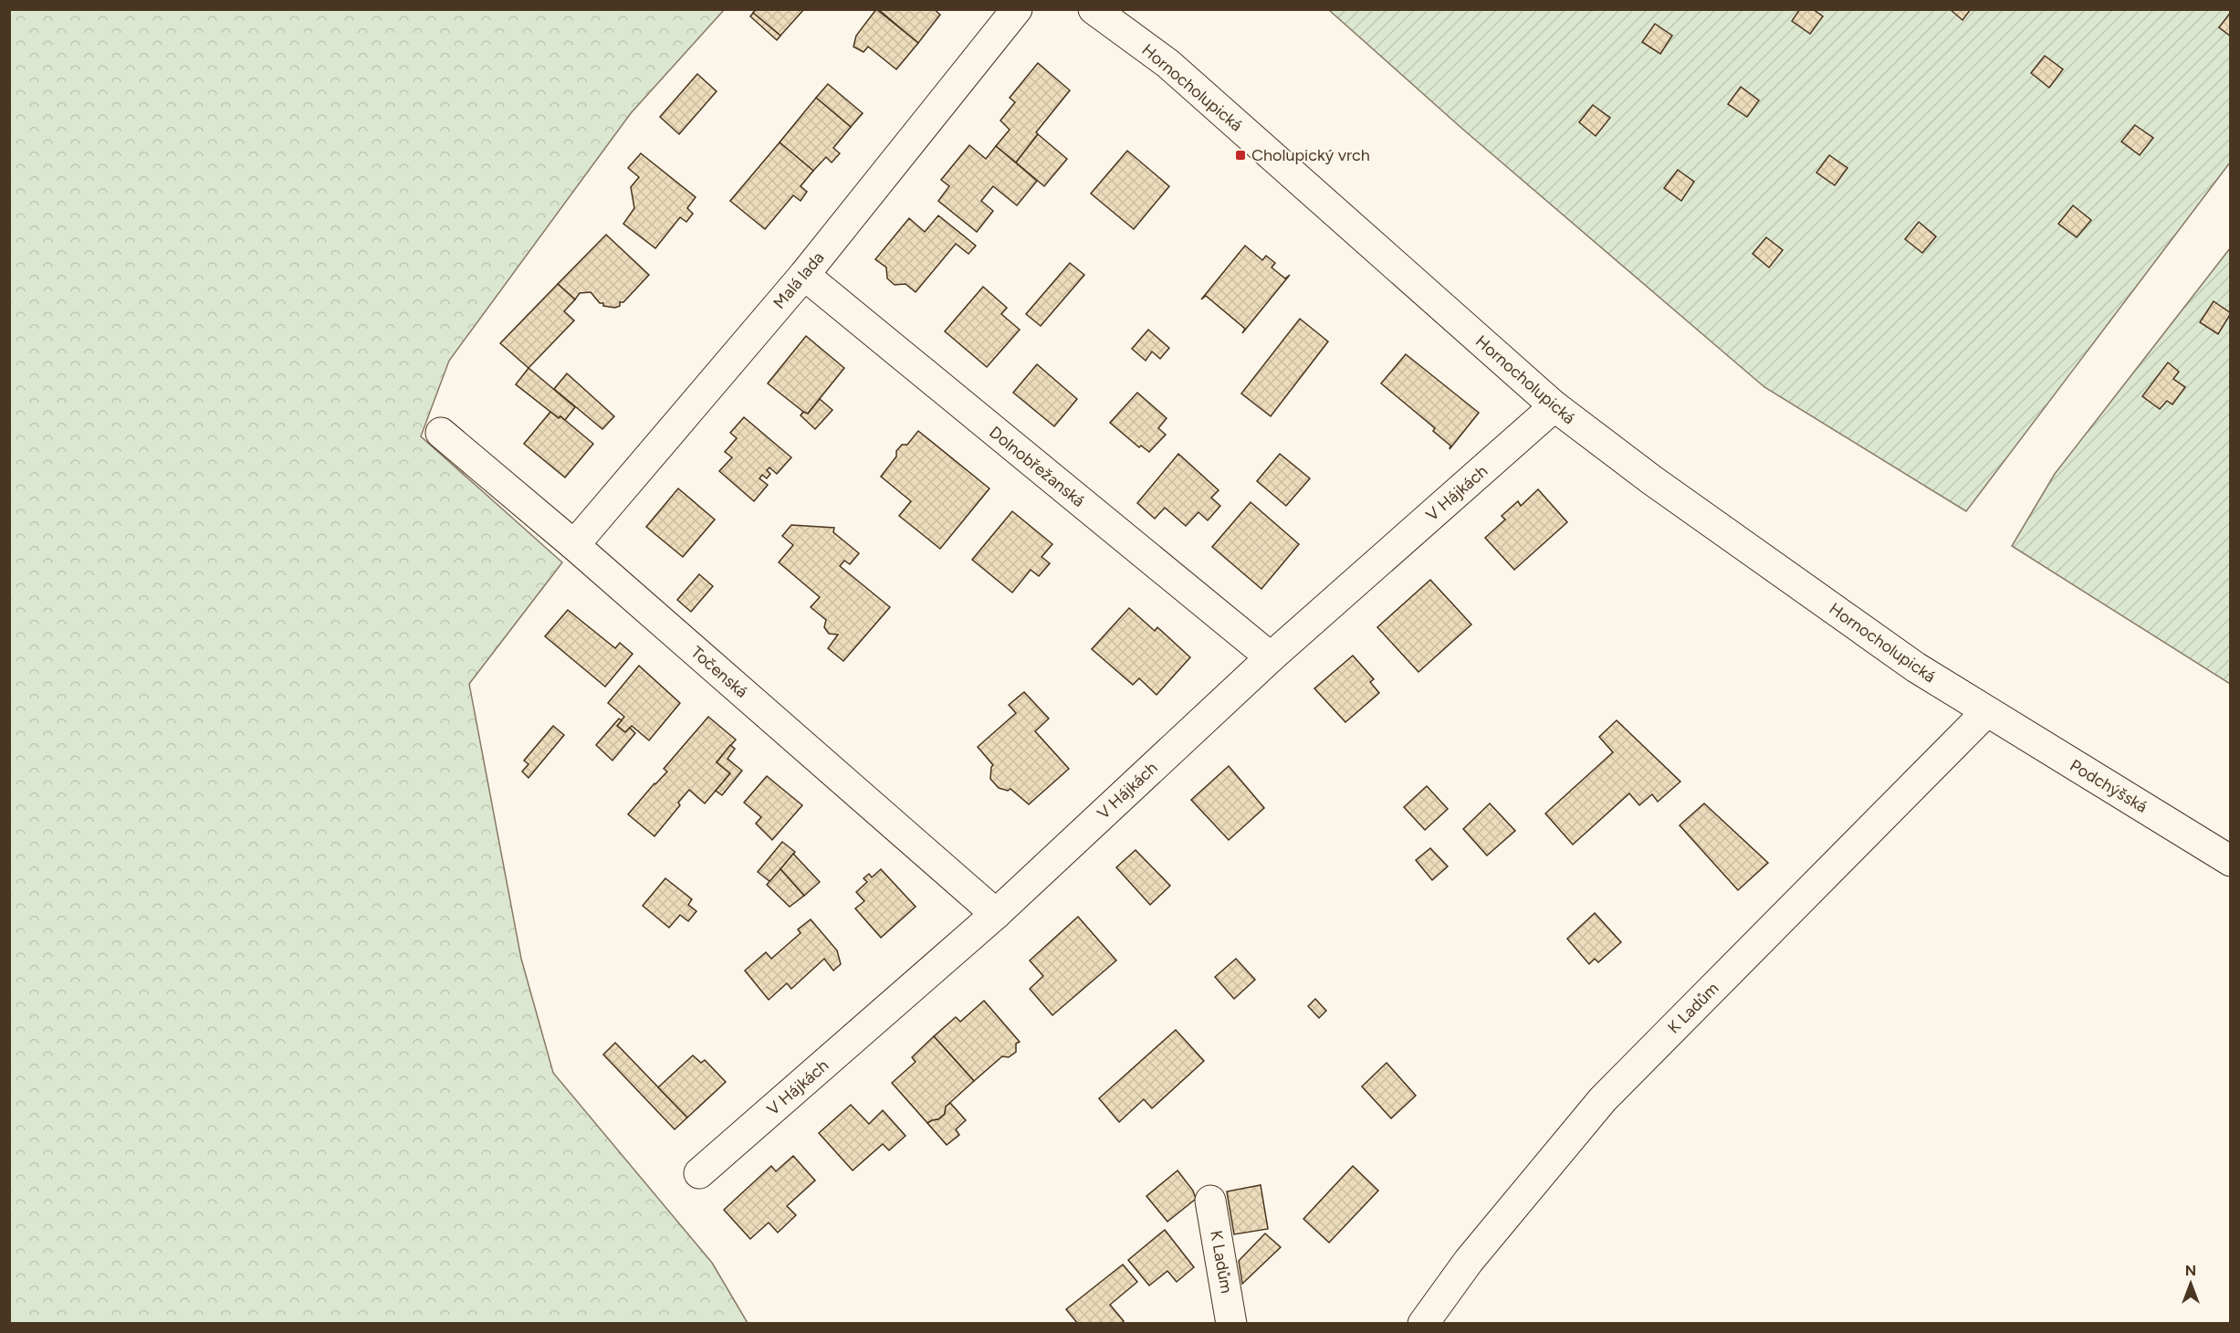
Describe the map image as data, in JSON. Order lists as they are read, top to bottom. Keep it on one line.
{"streets":{"street":["Hornocholupická","Malá lada","Dolnobřežanská","V Hájkách","Točenská","Podchýšská","K Ladům"]},"crossings":[["Hornocholupická","V Hájkách"],["Hornocholupická","Podchýšská"],["Hornocholupická","K Ladům"],["Malá lada","Dolnobřežanská"],["Malá lada","Točenská"],["Dolnobřežanská","V Hájkách"],["V Hájkách","Točenská"],["Podchýšská","K Ladům"]],"places":{"transit":["Cholupický vrch"]},"north":"top"}
